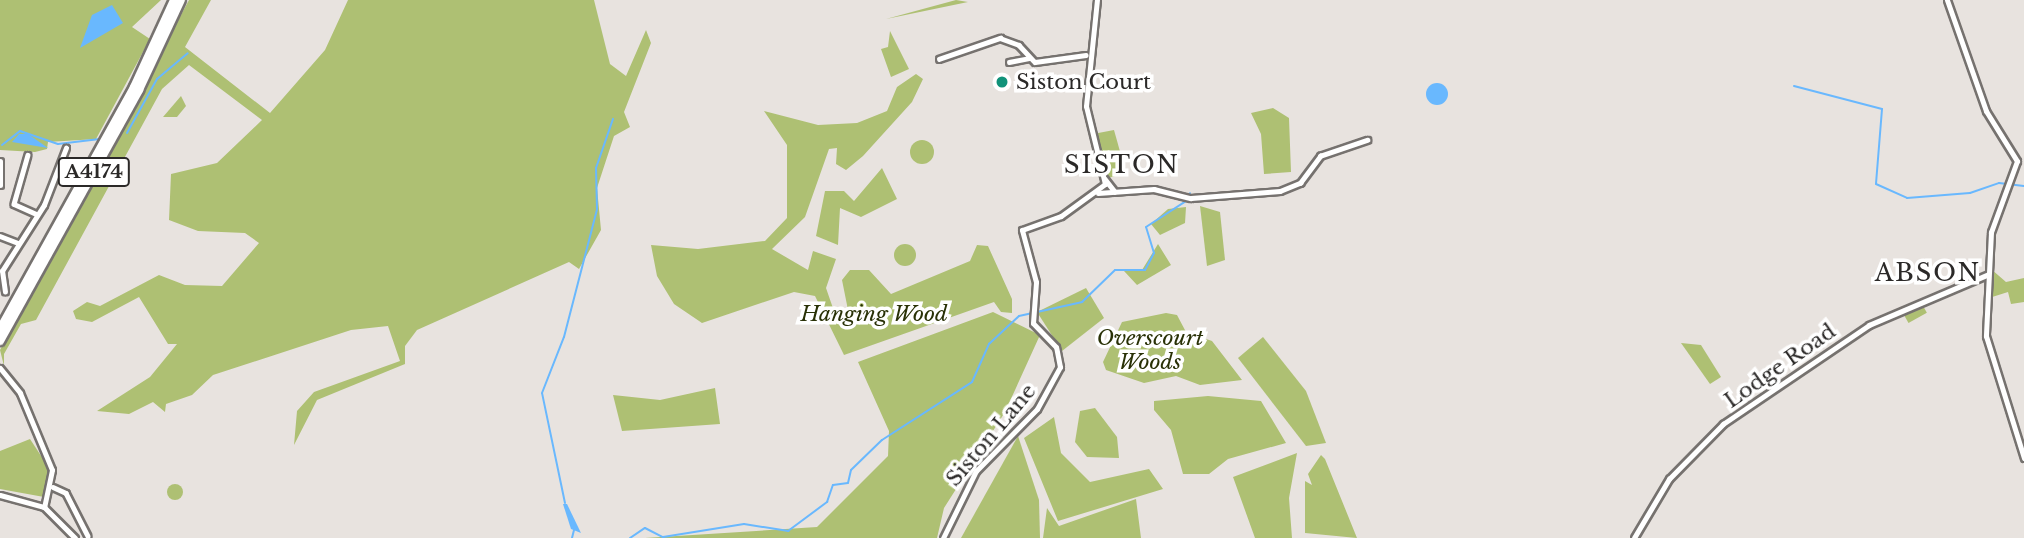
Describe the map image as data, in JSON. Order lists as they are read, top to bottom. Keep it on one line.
{"streets":{"highway":["A4174"],"street":["Lodge Road","Siston Lane"]},"districts":["SISTON","ABSON"],"parks":["Hanging Wood","Overscourt Woods"],"places":["Siston Court"]}
